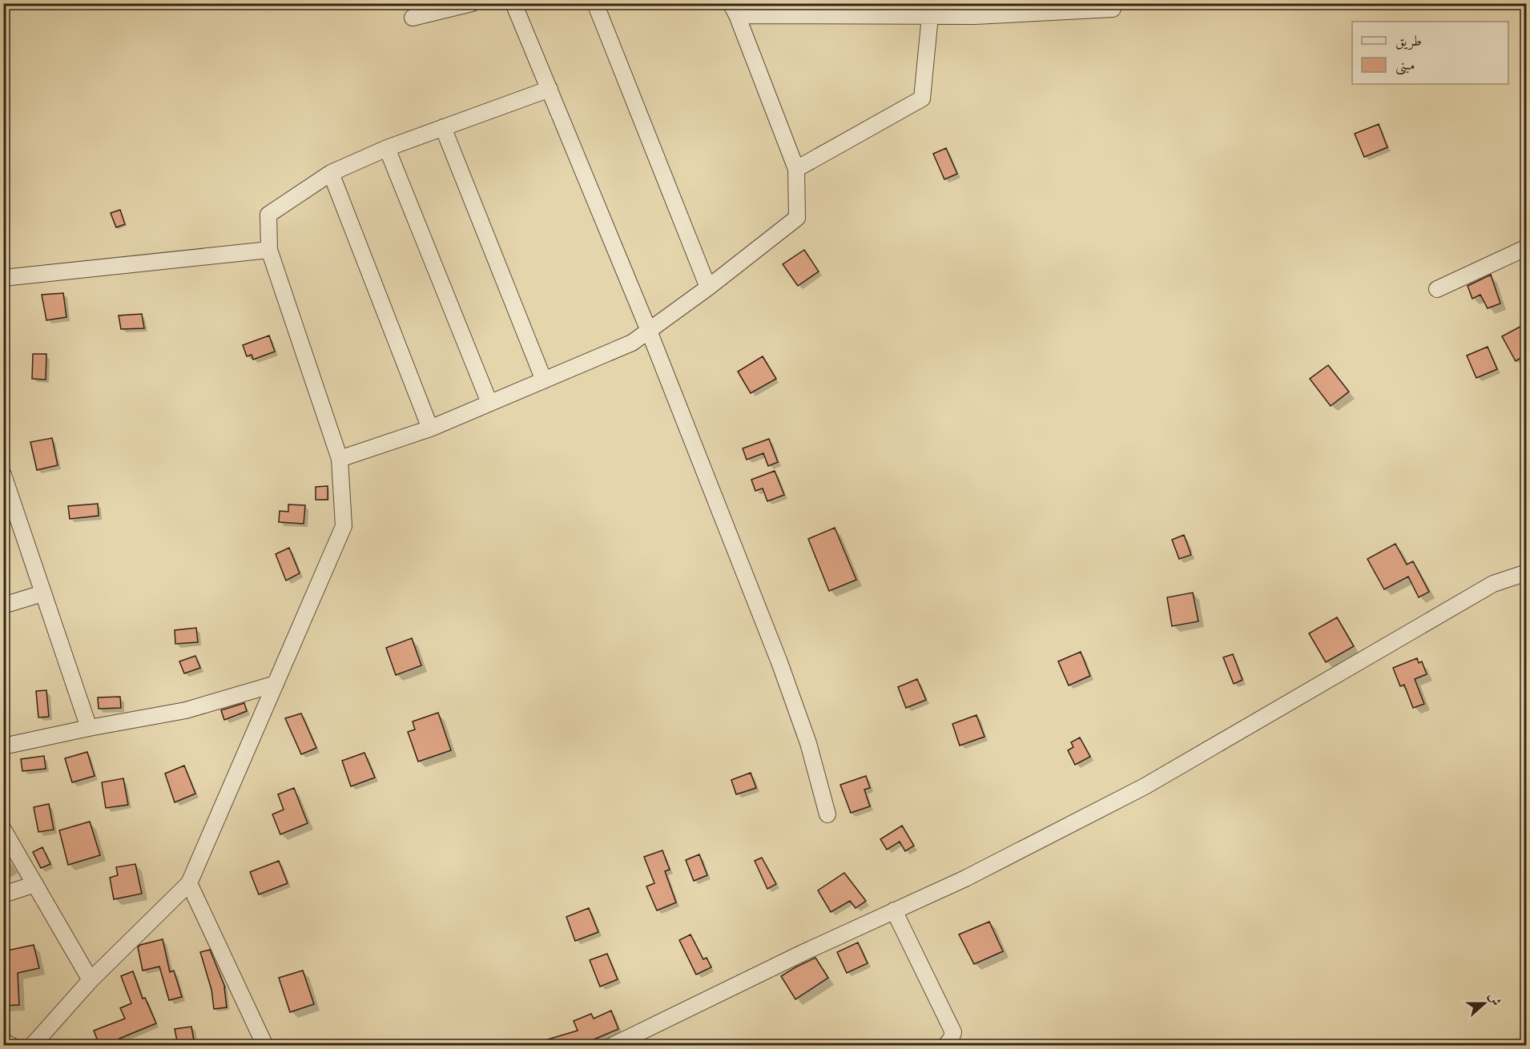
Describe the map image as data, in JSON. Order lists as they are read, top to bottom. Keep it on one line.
{"legend":["طريق","مبنى"],"north":"right"}
